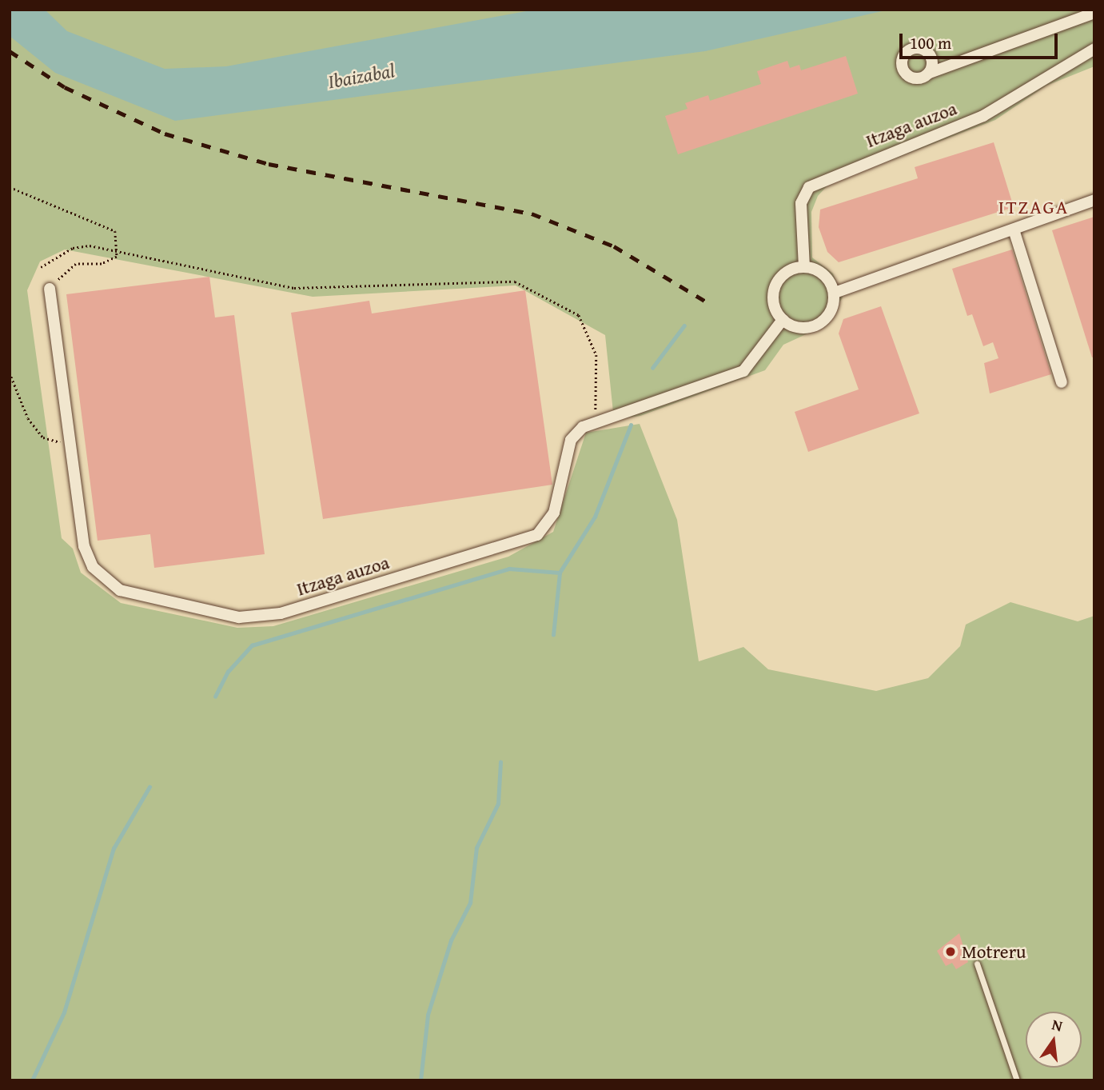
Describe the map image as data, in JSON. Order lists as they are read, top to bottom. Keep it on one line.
{"streets":{"street":["Itzaga auzoa"]},"districts":["ITZAGA"],"water":["Ibaizabal"],"places":["Motreru"],"scale_bar":"100 m","north":"top"}
